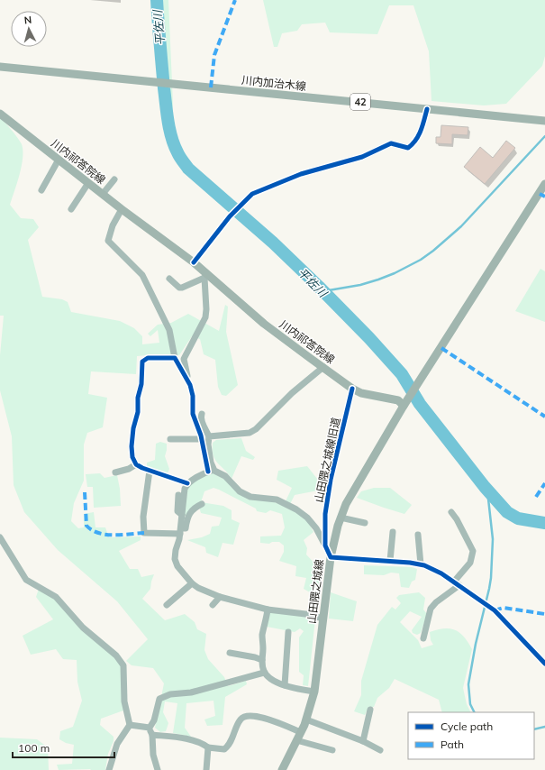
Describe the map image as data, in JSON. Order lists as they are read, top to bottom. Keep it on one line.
{"streets":{"main road":["川内加治木線","42","川内祁答院線","山田隈之城線"],"street":["山田隈之城線旧道"]},"crossings":[["川内祁答院線","山田隈之城線旧道"],["川内祁答院線","山田隈之城線"],["山田隈之城線旧道","山田隈之城線"]],"water":["平佐川"],"legend":["Cycle path","Path"],"scale_bar":"100 m","north":"top"}
